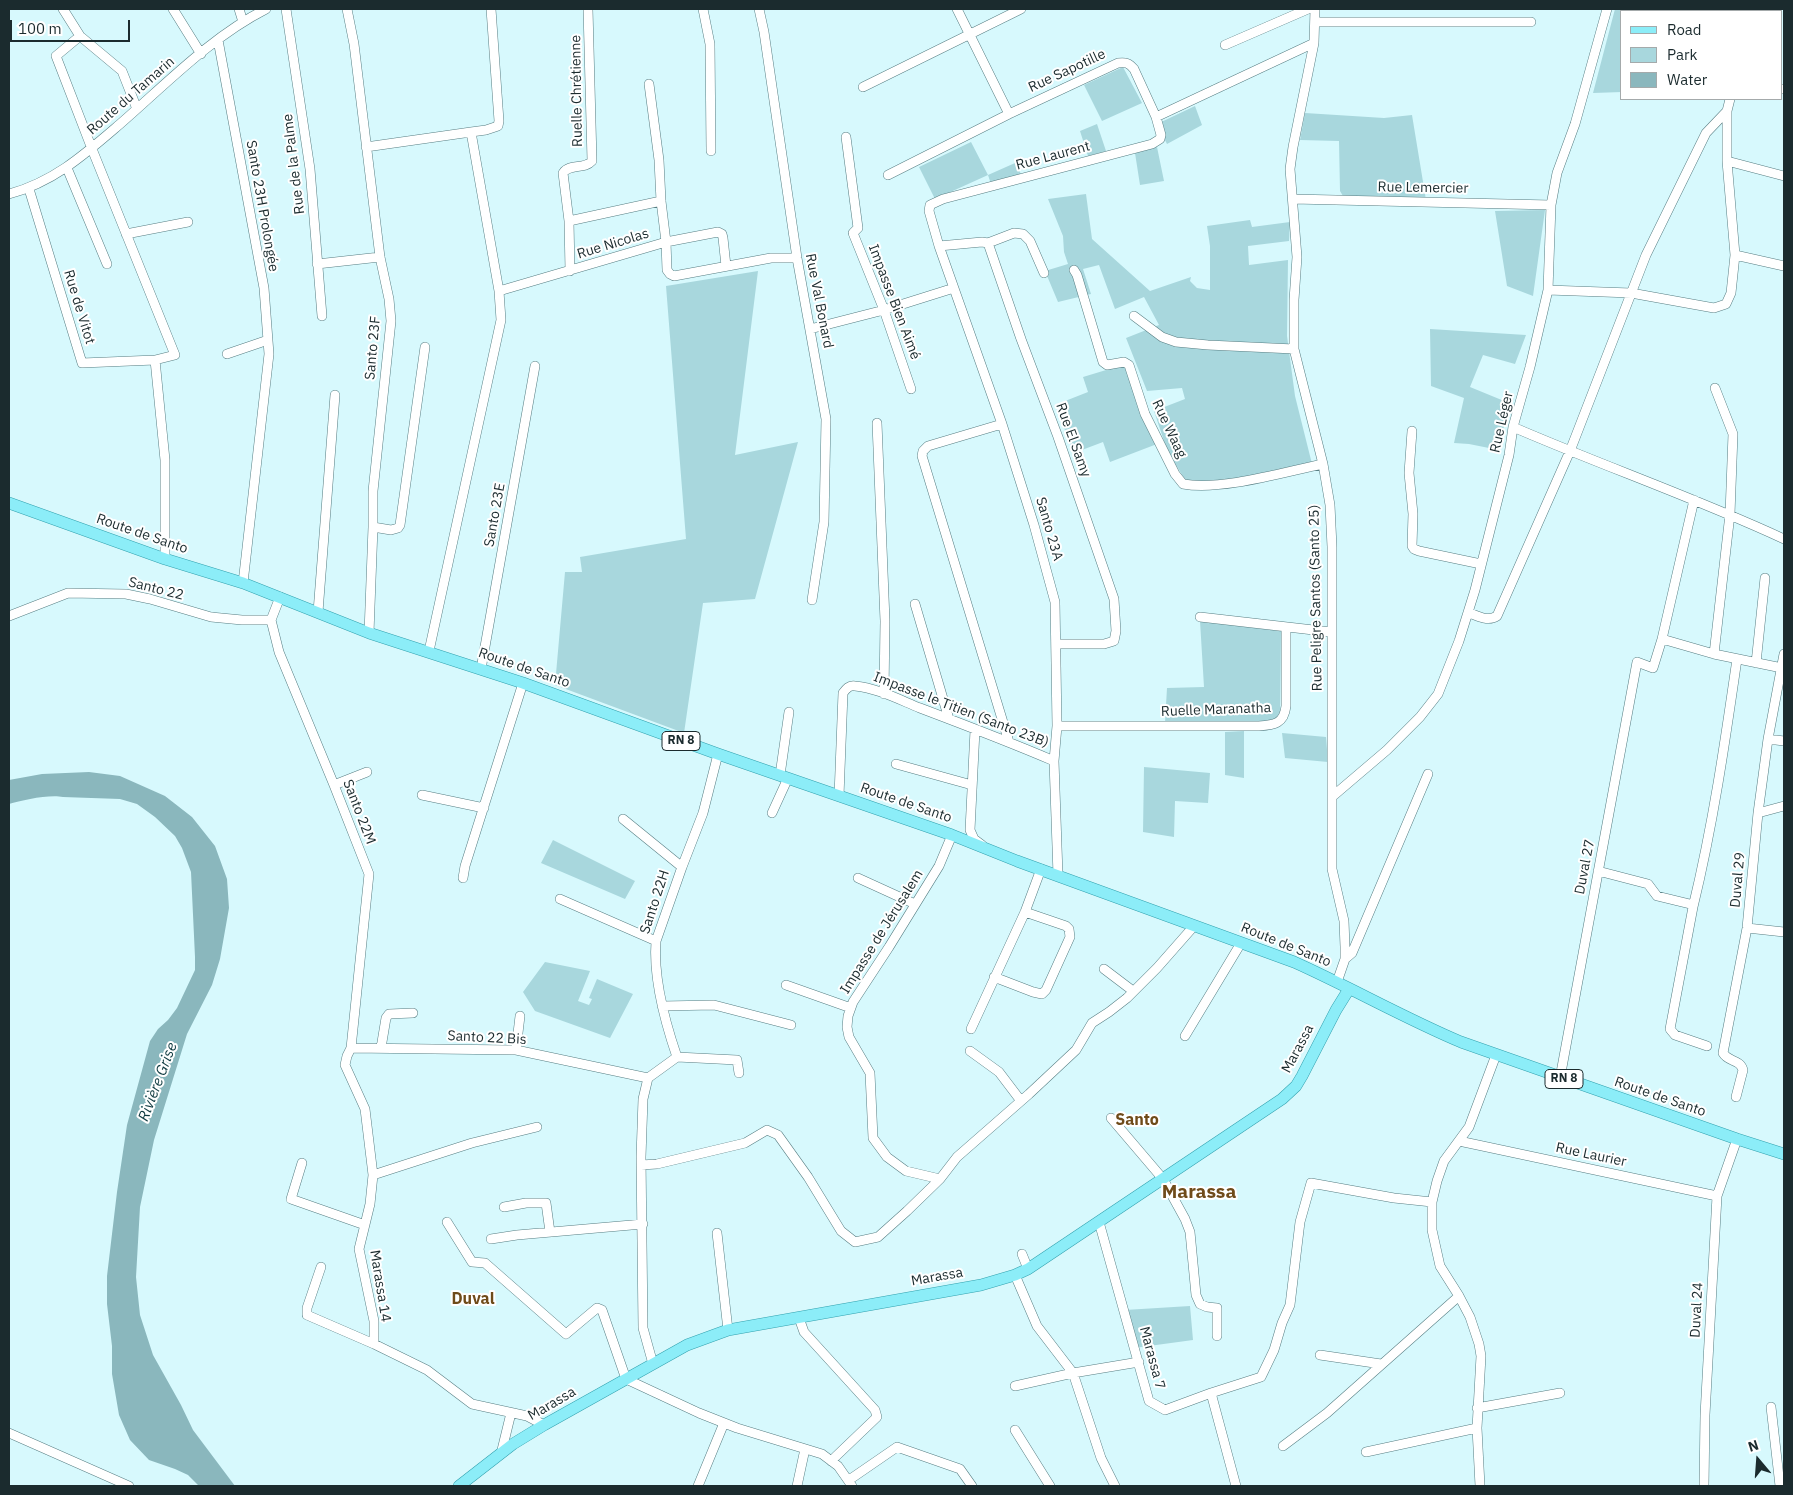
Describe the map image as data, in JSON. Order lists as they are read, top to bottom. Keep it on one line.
{"streets":{"main road":["Route de Santo","RN 8","Marassa"],"street":["Rue Sapotille","Ruelle Chrétienne","Route du Tamarin","Rue Laurent","Rue de la Palme","Rue Lemercier","Santo 23H Prolongée","Rue Nicolas","Rue Val Bonard","Impasse Bien Aimé","Rue de Vitot","Santo 23F","Rue Léger","Rue Waag","Rue El Samy","Santo 23E","Santo 23A","Santo 22","Rue Peligre Santos (Santo 25)","Impasse le Titien (Santo 23B)","Ruelle Maranatha","Santo 22M","Duval 27","Duval 29","Santo 22H","Impasse de Jérusalem","Santo 22 Bis","Rue Laurier","Marassa 14","Duval 24","Marassa 7"]},"crossings":[["Rue Sapotille","Rue Laurent"],["Ruelle Chrétienne","Rue Nicolas"],["Route du Tamarin","Santo 23H Prolongée"],["Route du Tamarin","Rue de Vitot"],["Rue Laurent","Santo 23A"],["Rue Lemercier","Rue Léger"],["Rue Lemercier","Rue Peligre Santos (Santo 25)"],["Santo 23H Prolongée","Route de Santo"],["Rue Nicolas","Rue Val Bonard"],["Santo 23F","Route de Santo"],["Rue Léger","Rue Peligre Santos (Santo 25)"],["Rue Waag","Rue Peligre Santos (Santo 25)"],["Rue El Samy","Santo 23A"],["Santo 23E","Route de Santo"],["Santo 23A","Route de Santo"],["Santo 23A","Impasse le Titien (Santo 23B)"],["Santo 23A","Ruelle Maranatha"],["Route de Santo","Rue Peligre Santos (Santo 25)"],["Route de Santo","Impasse le Titien (Santo 23B)"],["Route de Santo","Duval 27"],["Route de Santo","Santo 22H"],["Route de Santo","Impasse de Jérusalem"],["Route de Santo","Marassa"],["Route de Santo","Duval 24"],["Santo 22","Santo 22M"],["Santo 22M","Santo 22 Bis"],["Santo 22M","Marassa 14"],["Santo 22 Bis","Marassa 14"],["Marassa","Marassa 7"],["Rue Laurier","Duval 24"]],"districts":["Santo","Marassa","Duval"],"water":["Rivière Grise"],"legend":["Road","Park","Water"],"scale_bar":"100 m","north":"top"}
